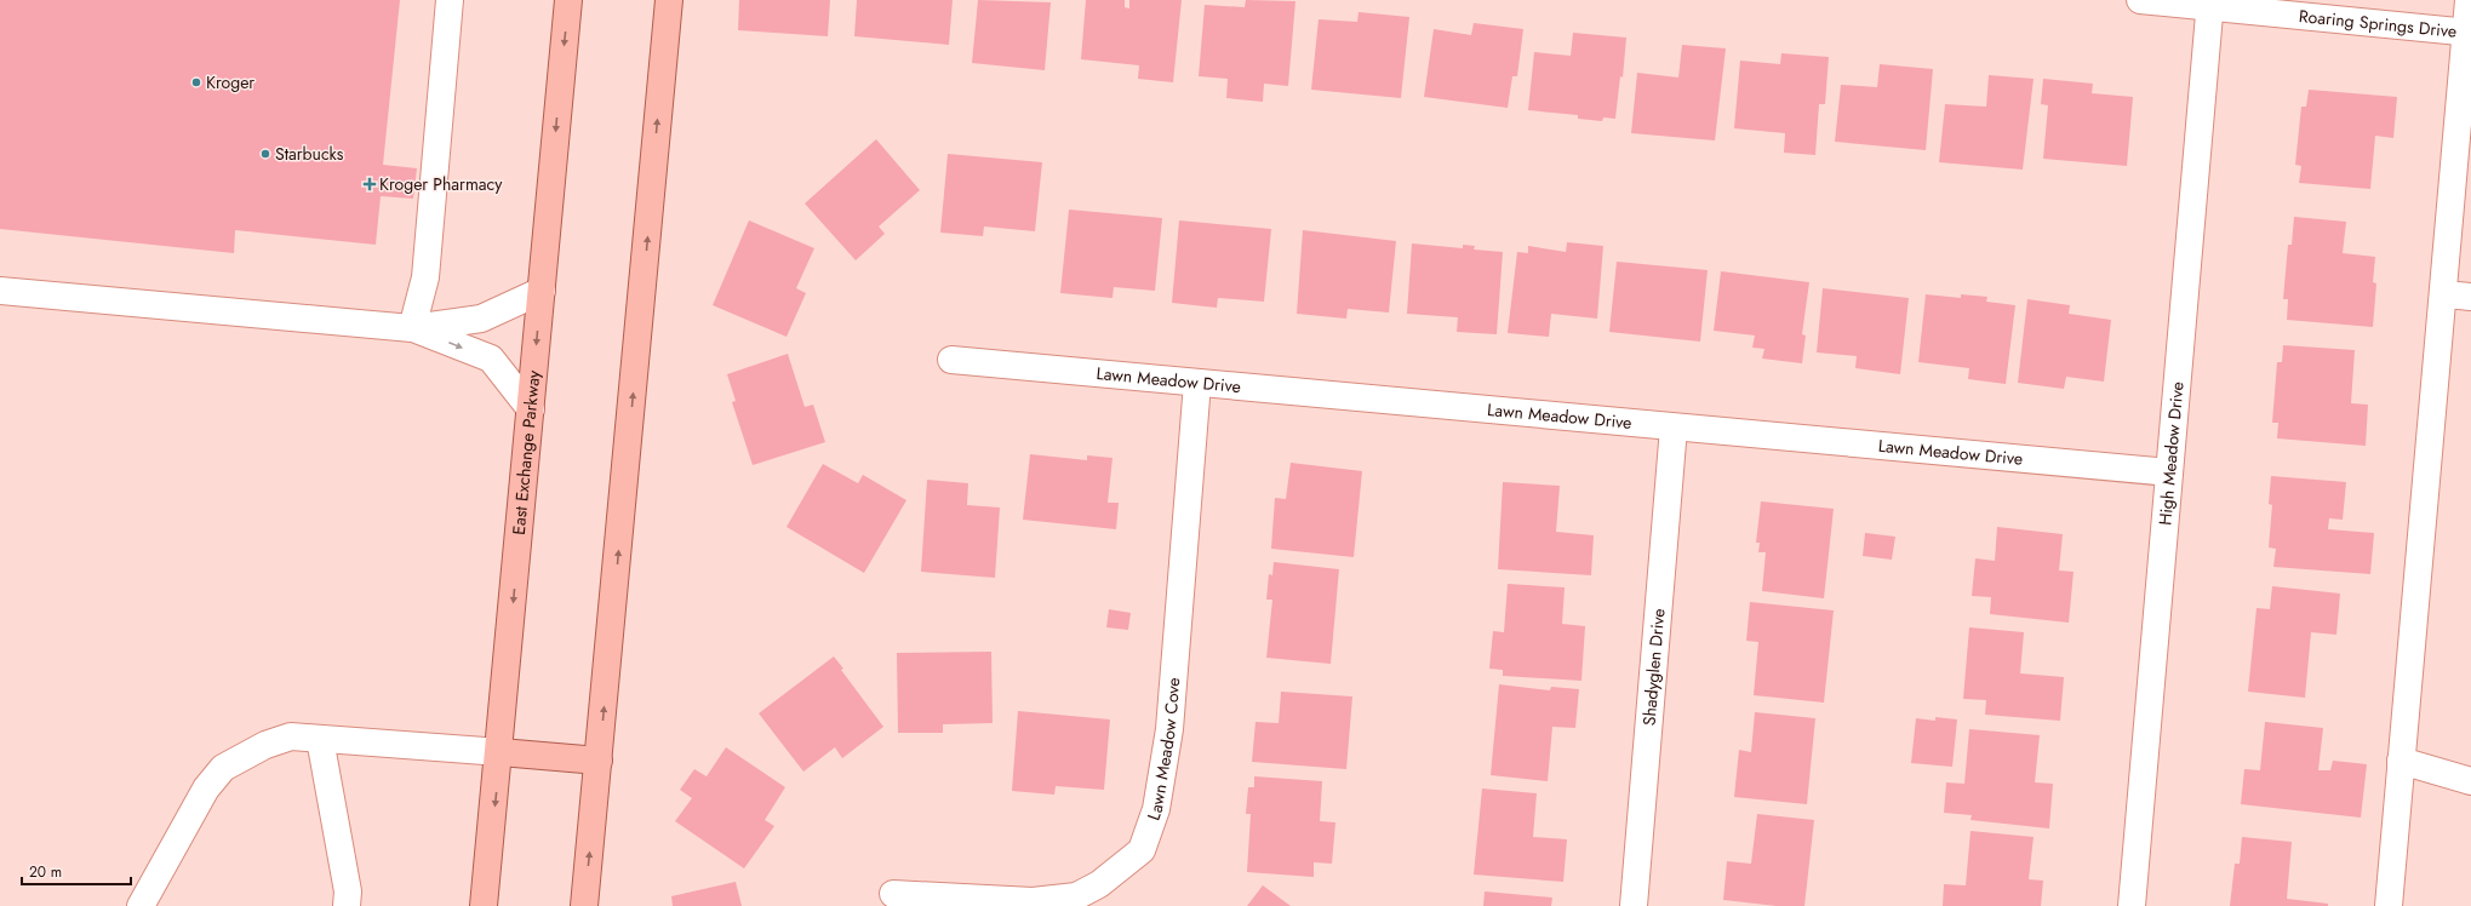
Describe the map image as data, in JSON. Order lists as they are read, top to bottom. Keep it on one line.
{"streets":{"main road":["East Exchange Parkway"],"street":["Roaring Springs Drive","Lawn Meadow Drive","High Meadow Drive","Shadyglen Drive","Lawn Meadow Cove"]},"crossings":[["Roaring Springs Drive","High Meadow Drive"],["Lawn Meadow Drive","High Meadow Drive"],["Lawn Meadow Drive","Shadyglen Drive"],["Lawn Meadow Drive","Lawn Meadow Cove"]],"places":{"other":["Kroger","Starbucks"],"health":["Kroger Pharmacy"]},"scale_bar":"20 m"}
